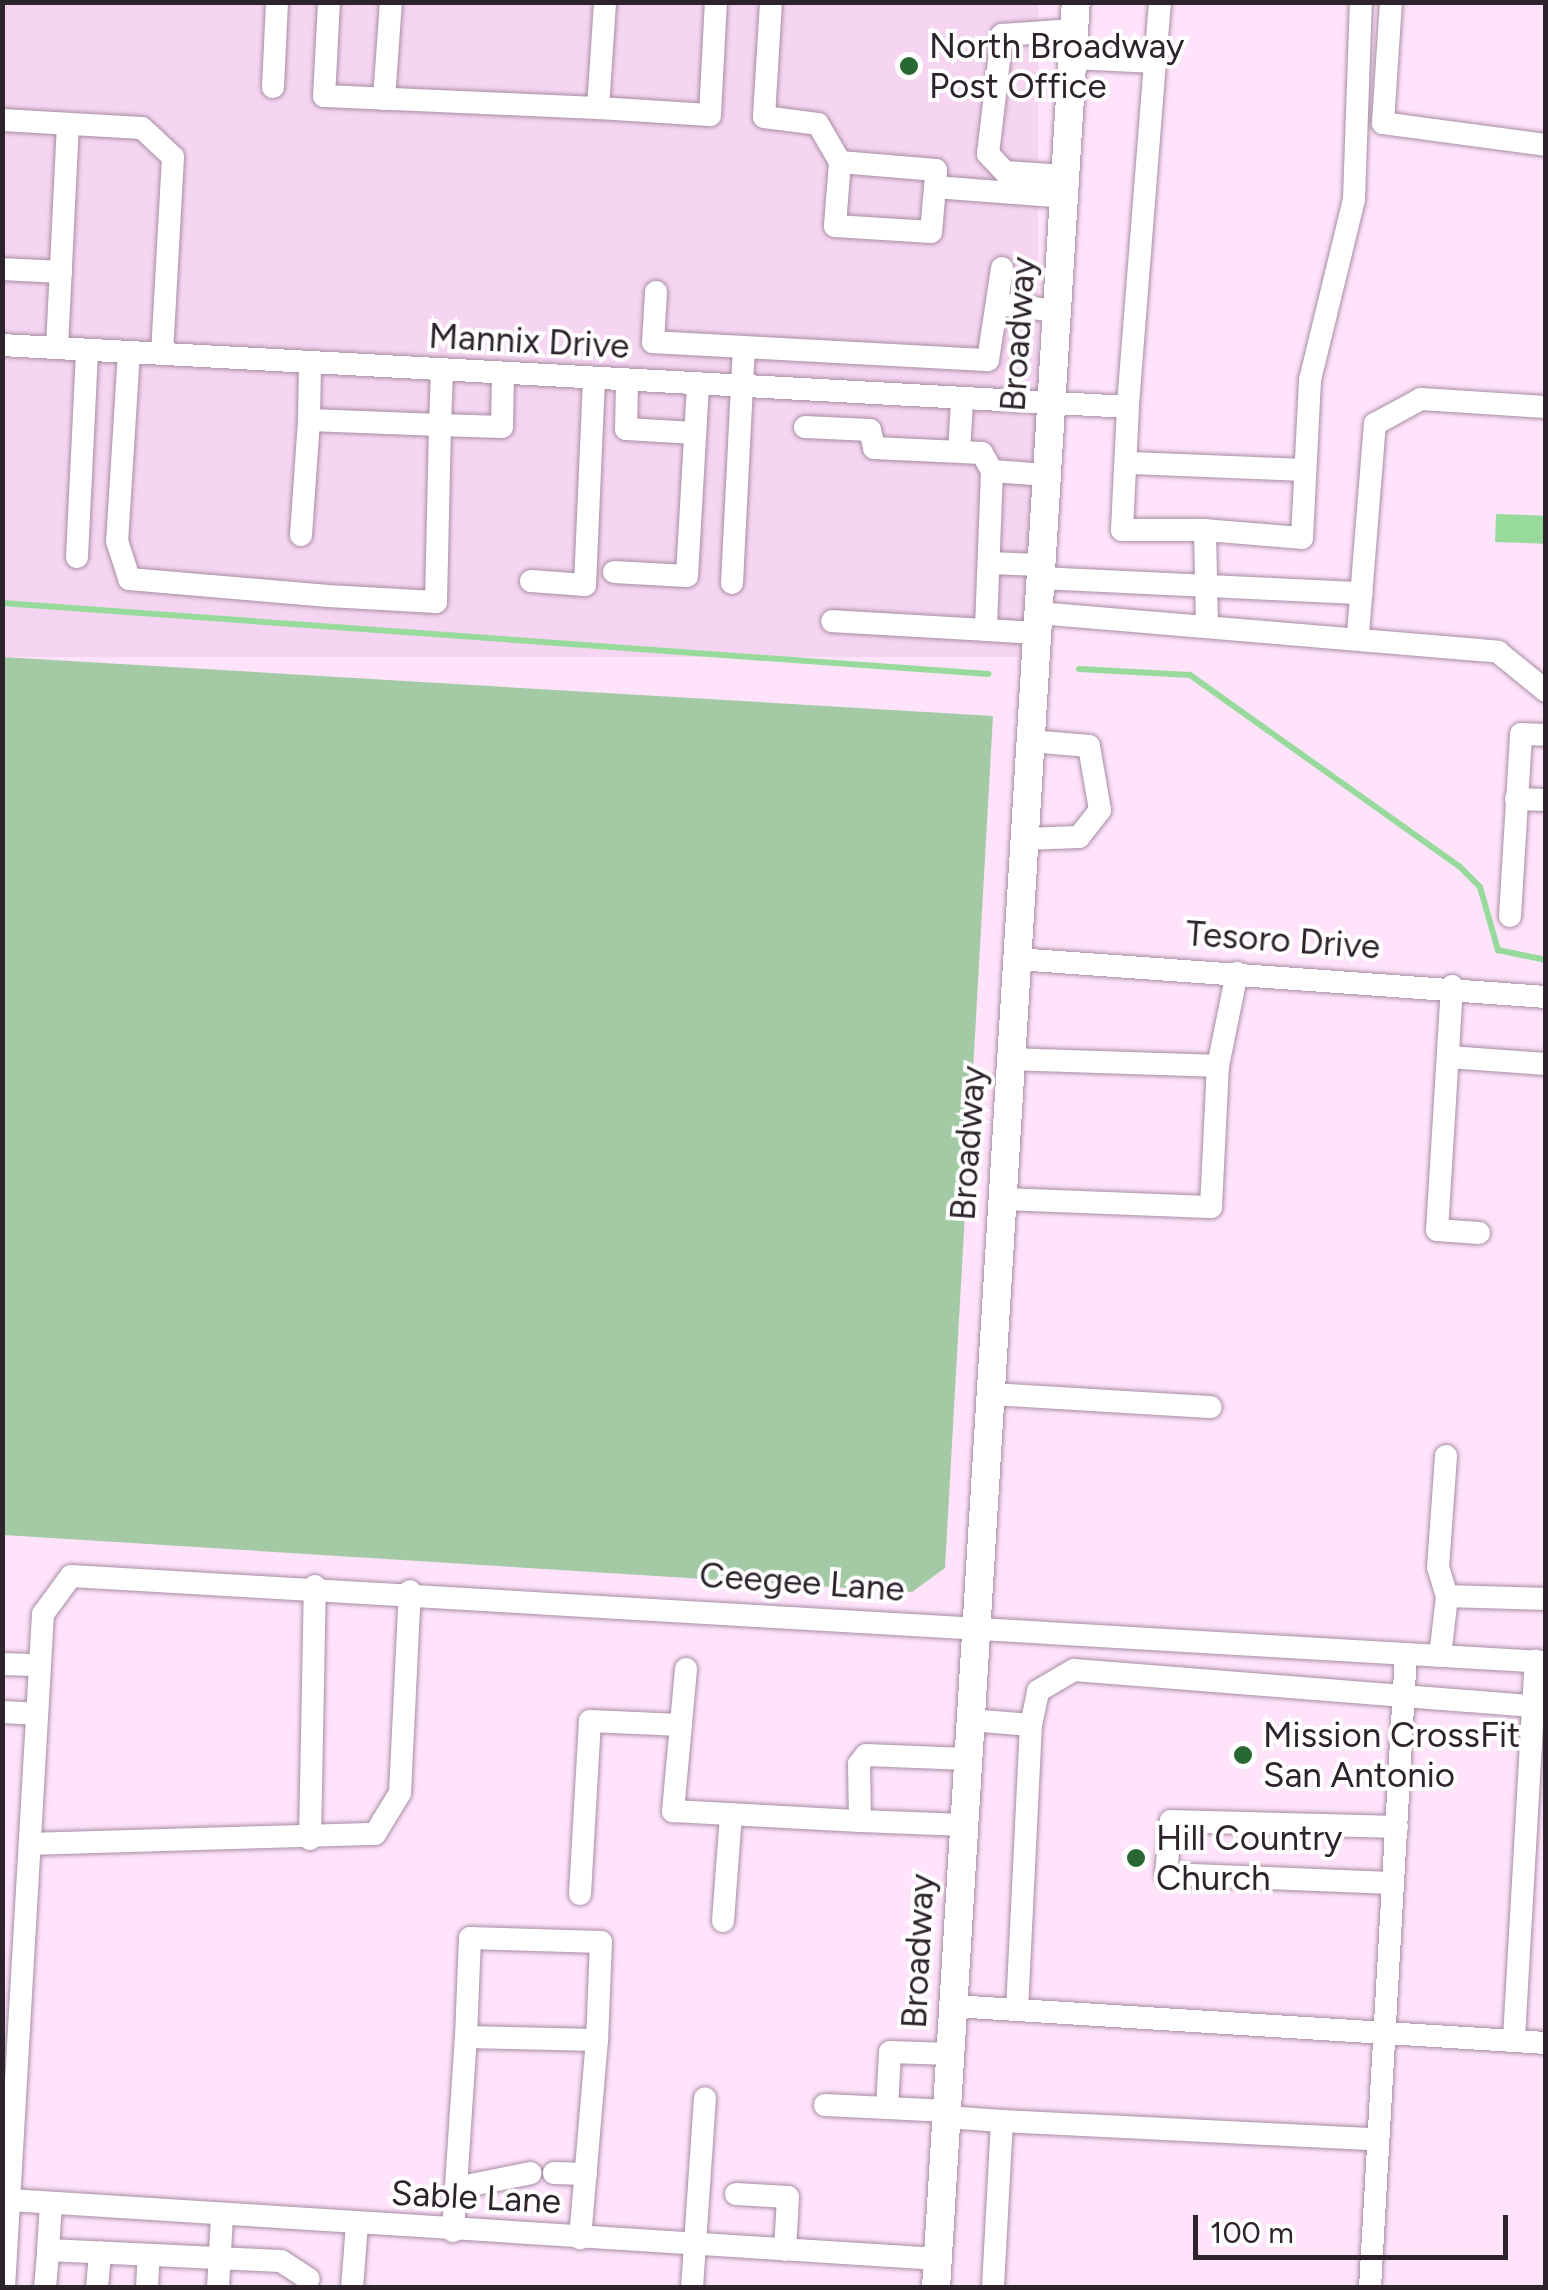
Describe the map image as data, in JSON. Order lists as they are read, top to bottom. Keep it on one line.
{"streets":{"main road":["Broadway"],"street":["Mannix Drive","Tesoro Drive","Ceegee Lane","Sable Lane"]},"crossings":[["Broadway","Mannix Drive"],["Broadway","Tesoro Drive"],["Broadway","Ceegee Lane"],["Broadway","Sable Lane"]],"places":["North Broadway Post Office","Mission CrossFit San Antonio","Hill Country Church"],"scale_bar":"100 m"}
